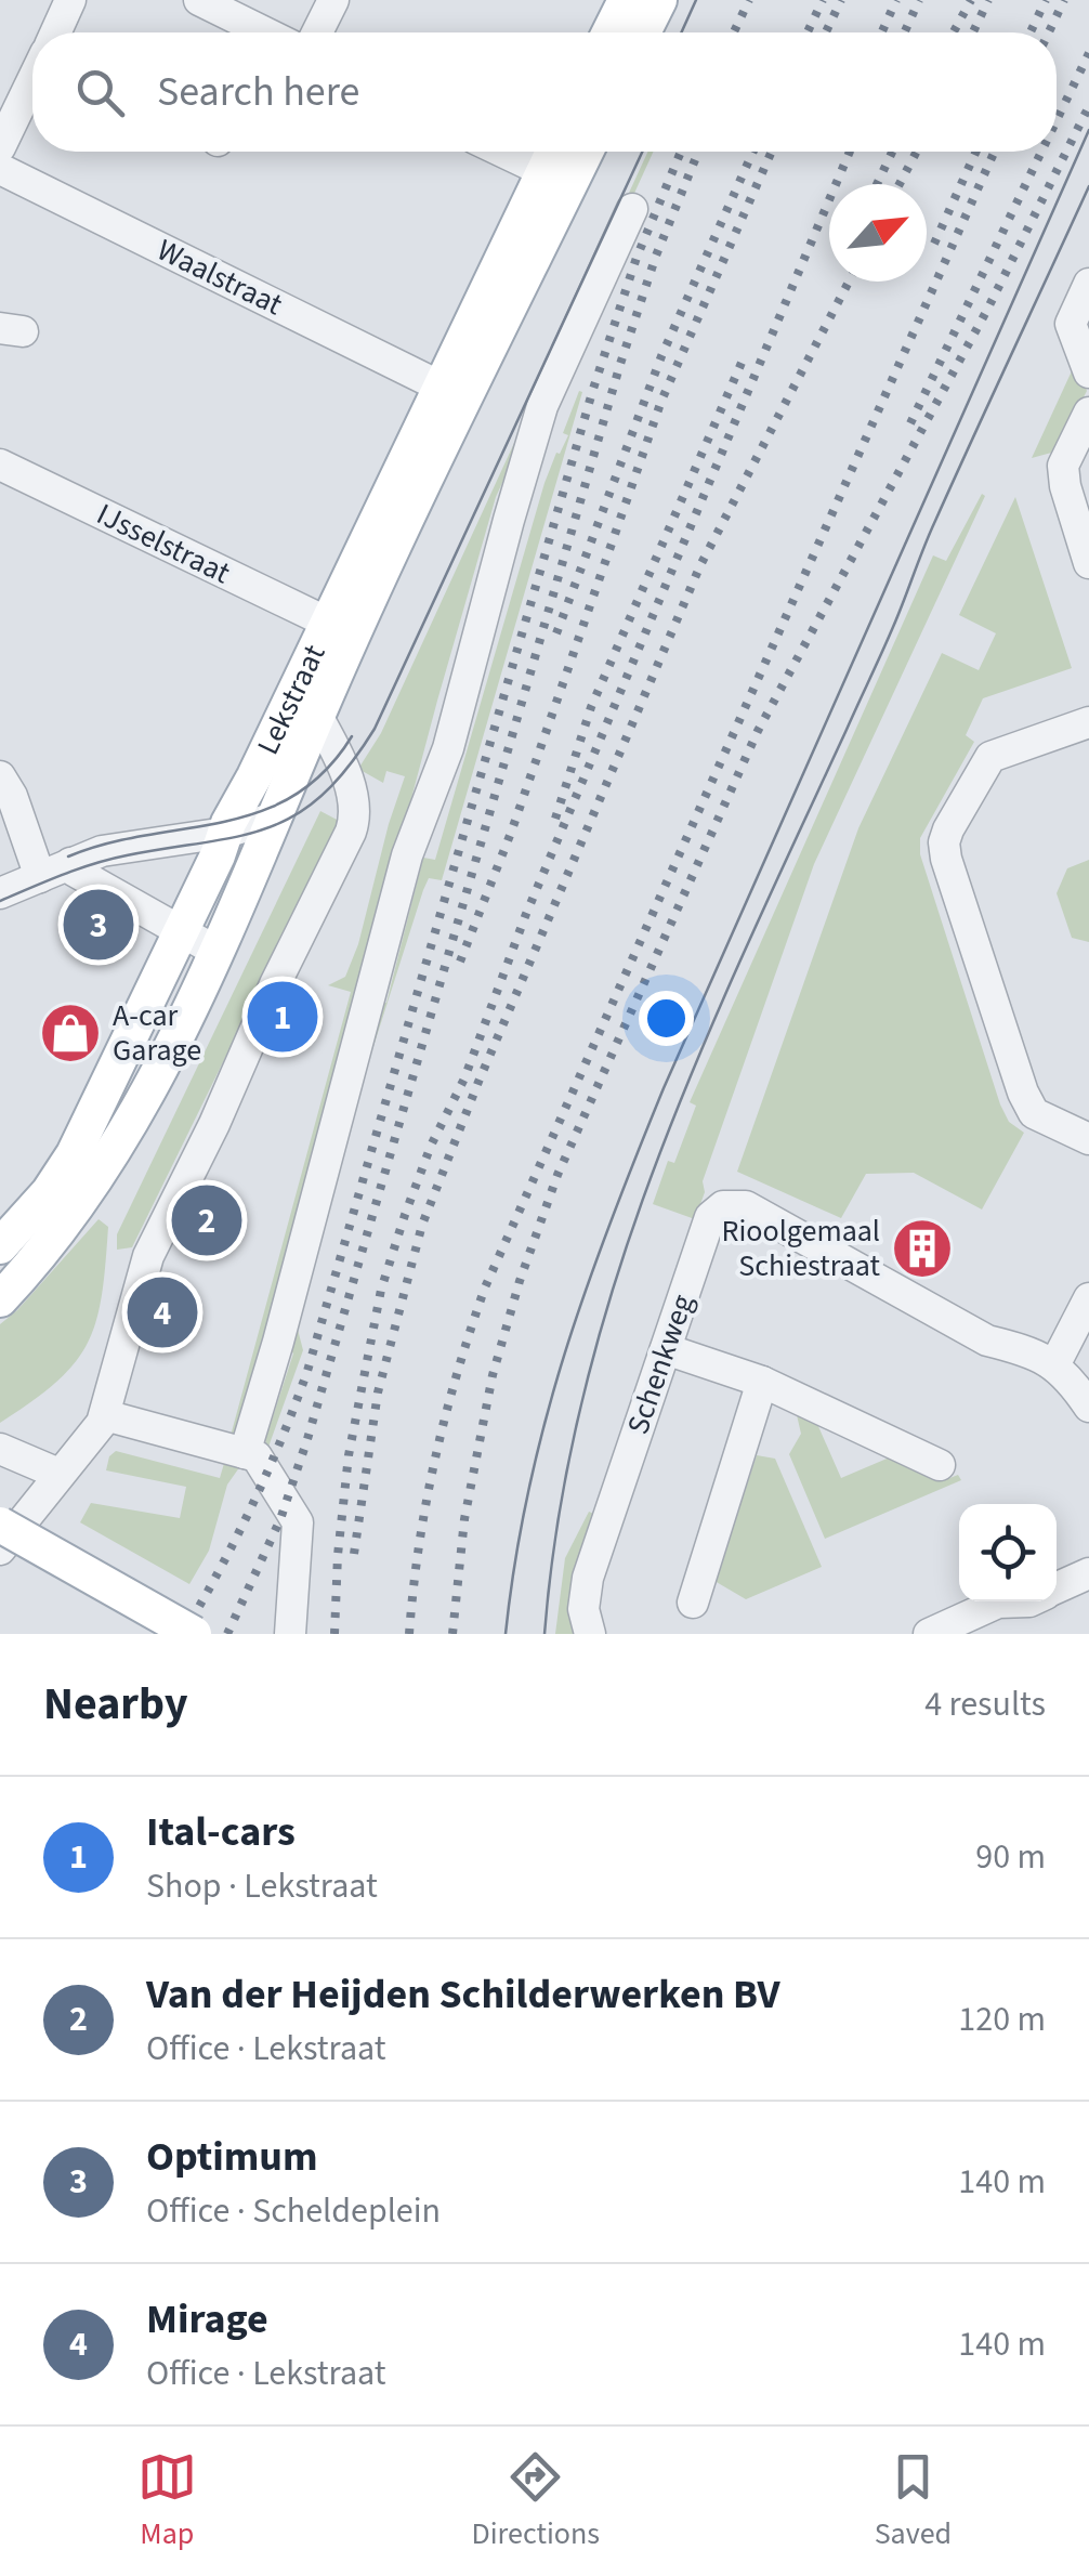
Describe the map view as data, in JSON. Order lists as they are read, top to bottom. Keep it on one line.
{"streets":{"main road":["Lekstraat"],"street":["Waalstraat","IJsselstraat","Schenkweg"]},"crossings":[["Waalstraat","Lekstraat"],["IJsselstraat","Lekstraat"]],"places":{"shop":["A-car Garage"],"building":["Rioolgemaal Schiestraat"]},"north":"top right","page":{"search":"Search here","pins":["3","1","2","4"],"heading":["Nearby","4 results"],"list":[{"mark":"1","name":"Ital-cars","note":"Shop · Lekstraat","value":"90 m"},{"mark":"2","name":"Van der Heijden Schilderwerken BV","note":"Office · Lekstraat","value":"120 m"},{"mark":"3","name":"Optimum","note":"Office · Scheldeplein","value":"140 m"},{"mark":"4","name":"Mirage","note":"Office · Lekstraat","value":"140 m"}],"nav":["Map","Directions","Saved"]}}
